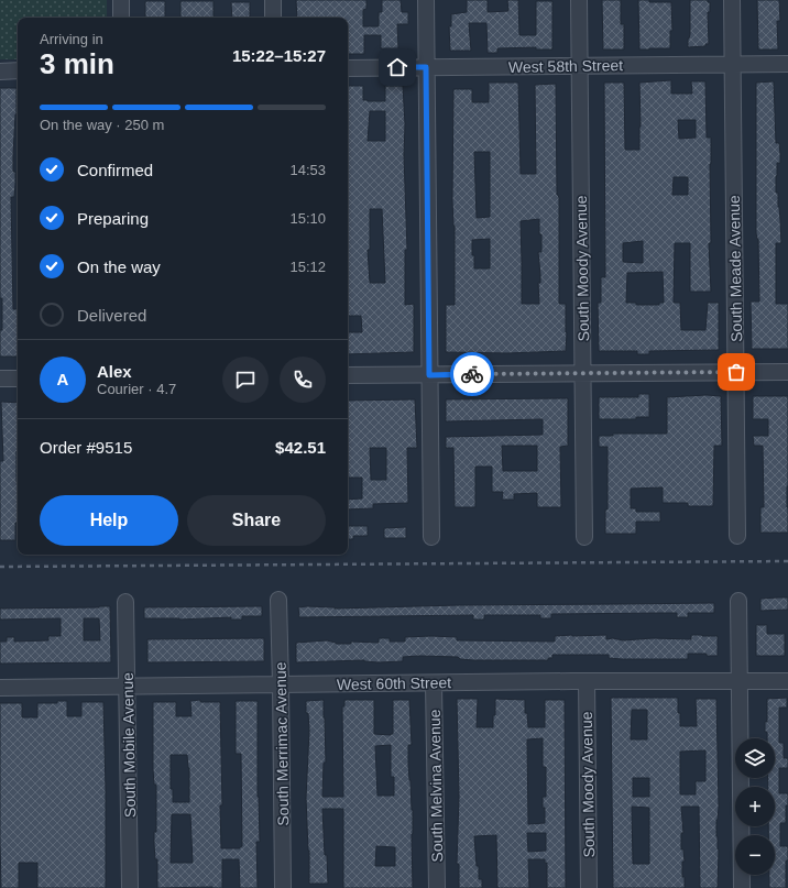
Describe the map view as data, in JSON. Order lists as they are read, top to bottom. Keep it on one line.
{"streets":{"street":["West 58th Street","South Moody Avenue","South Meade Avenue","West 60th Street","South Merrimac Avenue","South Mobile Avenue","South Melvina Avenue"]},"crossings":[["West 58th Street","South Moody Avenue"],["West 58th Street","South Meade Avenue"],["South Moody Avenue","West 60th Street"],["West 60th Street","South Merrimac Avenue"],["West 60th Street","South Mobile Avenue"],["West 60th Street","South Melvina Avenue"]],"page":{"heading":["3 min","Arriving in","15:22–15:27"],"panel":["Alex","Courier · 4.7","Order #9515","$42.51"],"bar":"On the way · 250 m","list":[["Confirmed","14:53"],["Preparing","15:10"],["On the way","15:12"],"Delivered"],"round":"A","buttons":["Help","Share"],"map_buttons":["+","−"]}}
